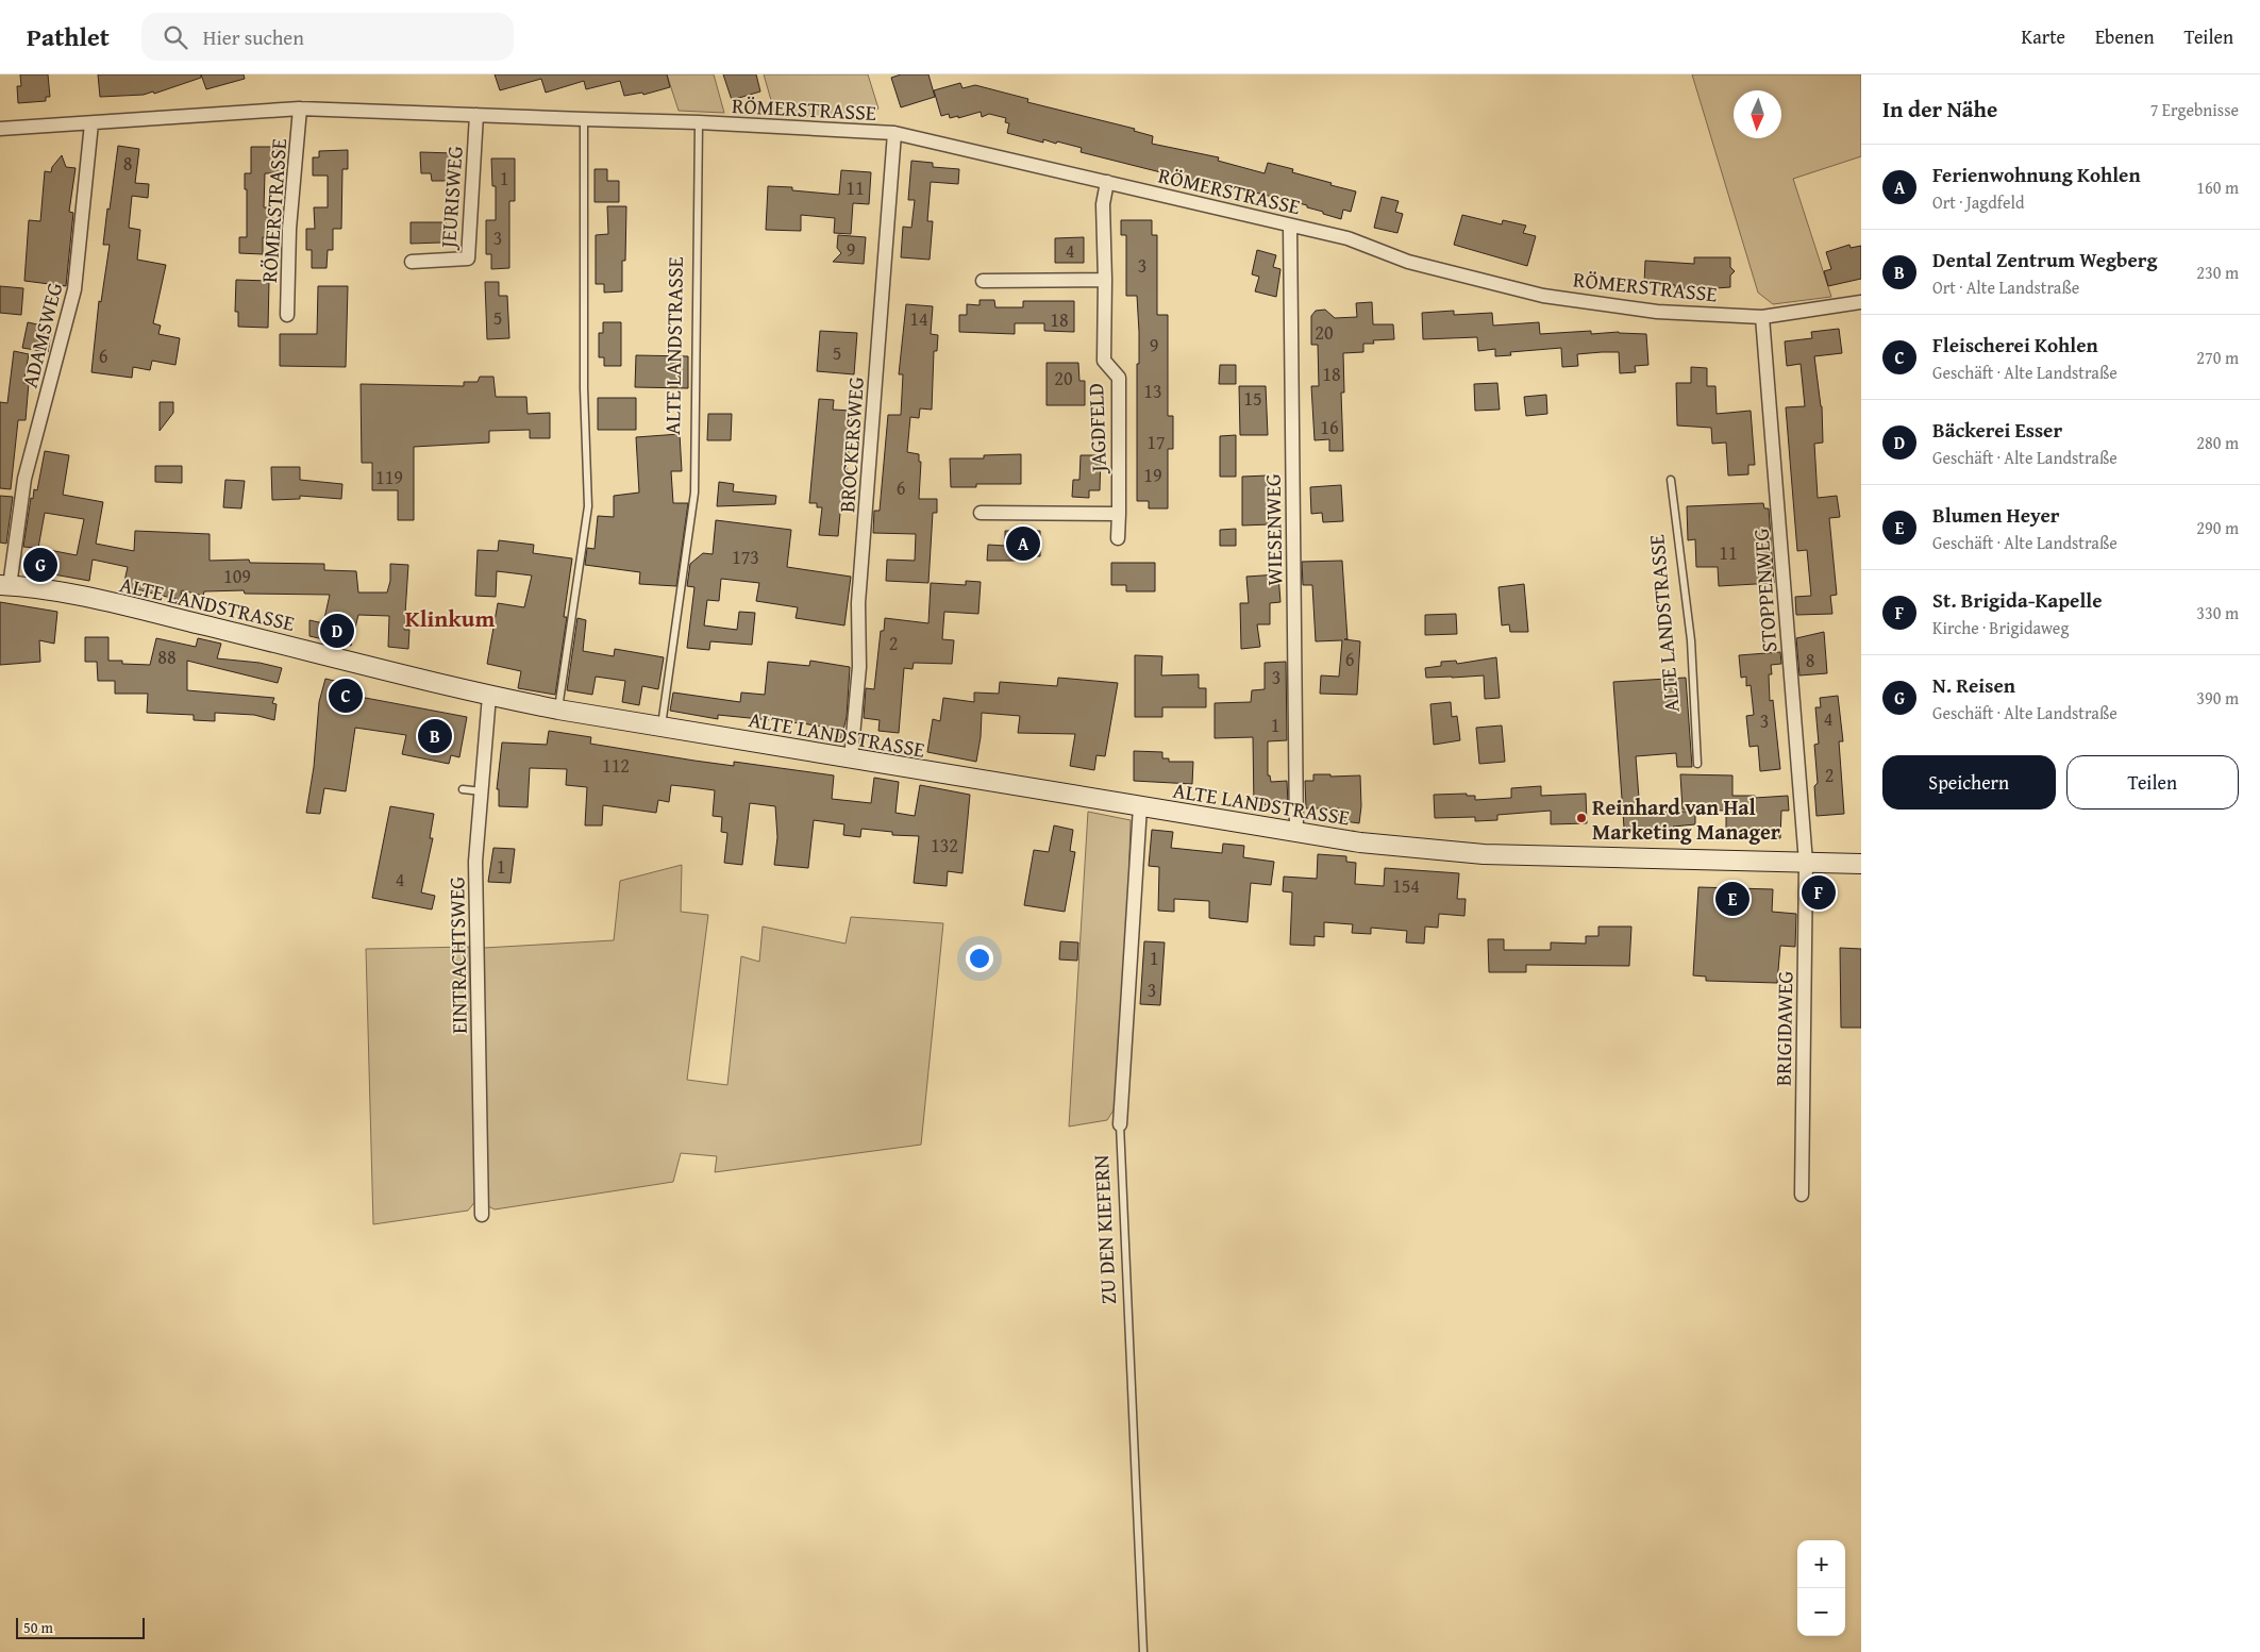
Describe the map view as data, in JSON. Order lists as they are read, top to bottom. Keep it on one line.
{"streets":{"main road":["ALTE LANDSTRASSE"],"street":["RÖMERSTRASSE","JEURISWEG","ADAMSWEG","JAGDFELD","BROCKERSWEG","WIESENWEG","STOPPENWEG","EINTRACHTSWEG","BRIGIDAWEG","ZU DEN KIEFERN"]},"crossings":[["RÖMERSTRASSE","JEURISWEG"],["RÖMERSTRASSE","ADAMSWEG"],["RÖMERSTRASSE","ALTE LANDSTRASSE"],["RÖMERSTRASSE","JAGDFELD"],["RÖMERSTRASSE","BROCKERSWEG"],["RÖMERSTRASSE","WIESENWEG"],["RÖMERSTRASSE","STOPPENWEG"],["ADAMSWEG","ALTE LANDSTRASSE"],["ALTE LANDSTRASSE","BROCKERSWEG"],["ALTE LANDSTRASSE","WIESENWEG"],["ALTE LANDSTRASSE","STOPPENWEG"],["ALTE LANDSTRASSE","EINTRACHTSWEG"],["ALTE LANDSTRASSE","BRIGIDAWEG"],["ALTE LANDSTRASSE","ZU DEN KIEFERN"],["STOPPENWEG","BRIGIDAWEG"]],"districts":["Klinkum"],"places":["Reinhard van Hal Marketing Manager"],"house_numbers":["8","1","11","3","9","4","3","5","14","18","20","9","5","6","18","20","13","15","16","17","19","119","6","11","173","109","2","88","6","8","3","4","3","1","112","2","132","1","4","154","1","3"],"scale_bar":"50 m","north":"bottom","page":{"header":"Pathlet","search":"Hier suchen","nav":["Karte","Ebenen","Teilen"],"heading":["In der Nähe","7 Ergebnisse"],"list":[{"mark":"A","name":"Ferienwohnung Kohlen","note":"Ort · Jagdfeld","value":"160 m"},{"mark":"B","name":"Dental Zentrum Wegberg","note":"Ort · Alte Landstraße","value":"230 m"},{"mark":"C","name":"Fleischerei Kohlen","note":"Geschäft · Alte Landstraße","value":"270 m"},{"mark":"D","name":"Bäckerei Esser","note":"Geschäft · Alte Landstraße","value":"280 m"},{"mark":"E","name":"Blumen Heyer","note":"Geschäft · Alte Landstraße","value":"290 m"},{"mark":"F","name":"St. Brigida-Kapelle","note":"Kirche · Brigidaweg","value":"330 m"},{"mark":"G","name":"N. Reisen","note":"Geschäft · Alte Landstraße","value":"390 m"}],"pins":["A","G","D","C","B","F","E"],"buttons":["Speichern","Teilen"],"map_buttons":["+","−"],"scale":"50 m"}}
